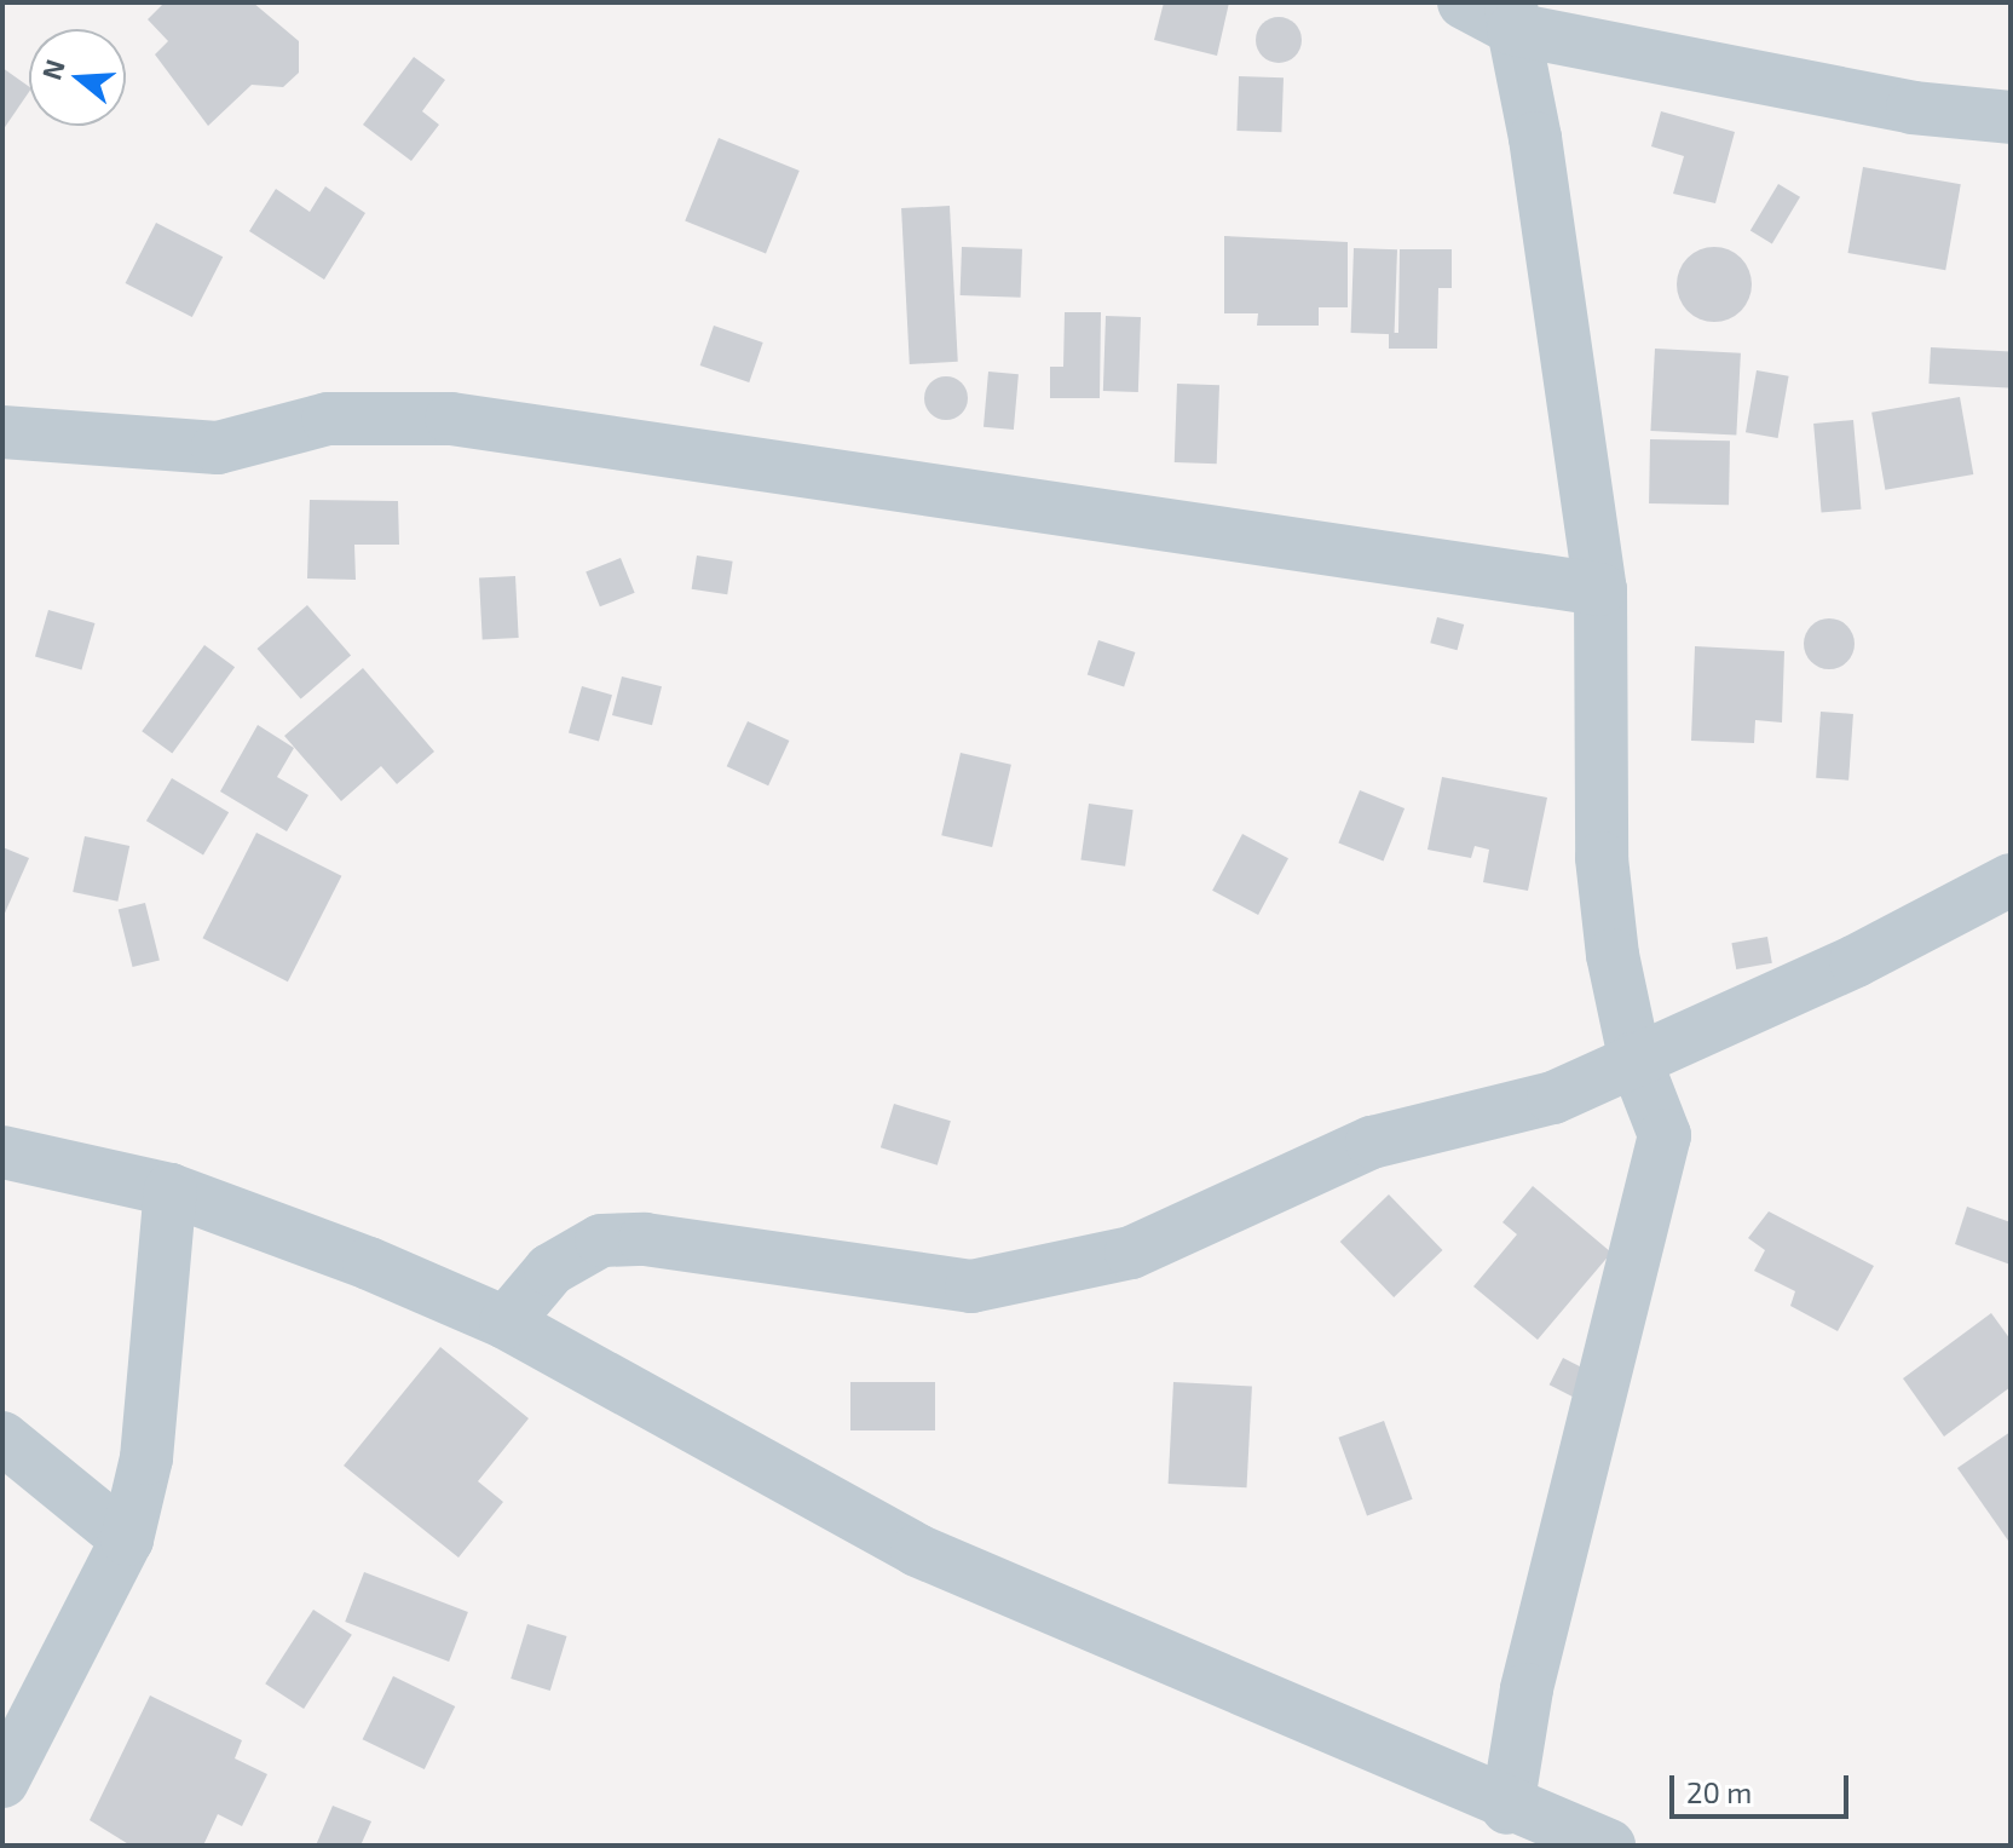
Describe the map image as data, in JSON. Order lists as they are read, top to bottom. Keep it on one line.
{"scale_bar":"20 m","north":"left"}
